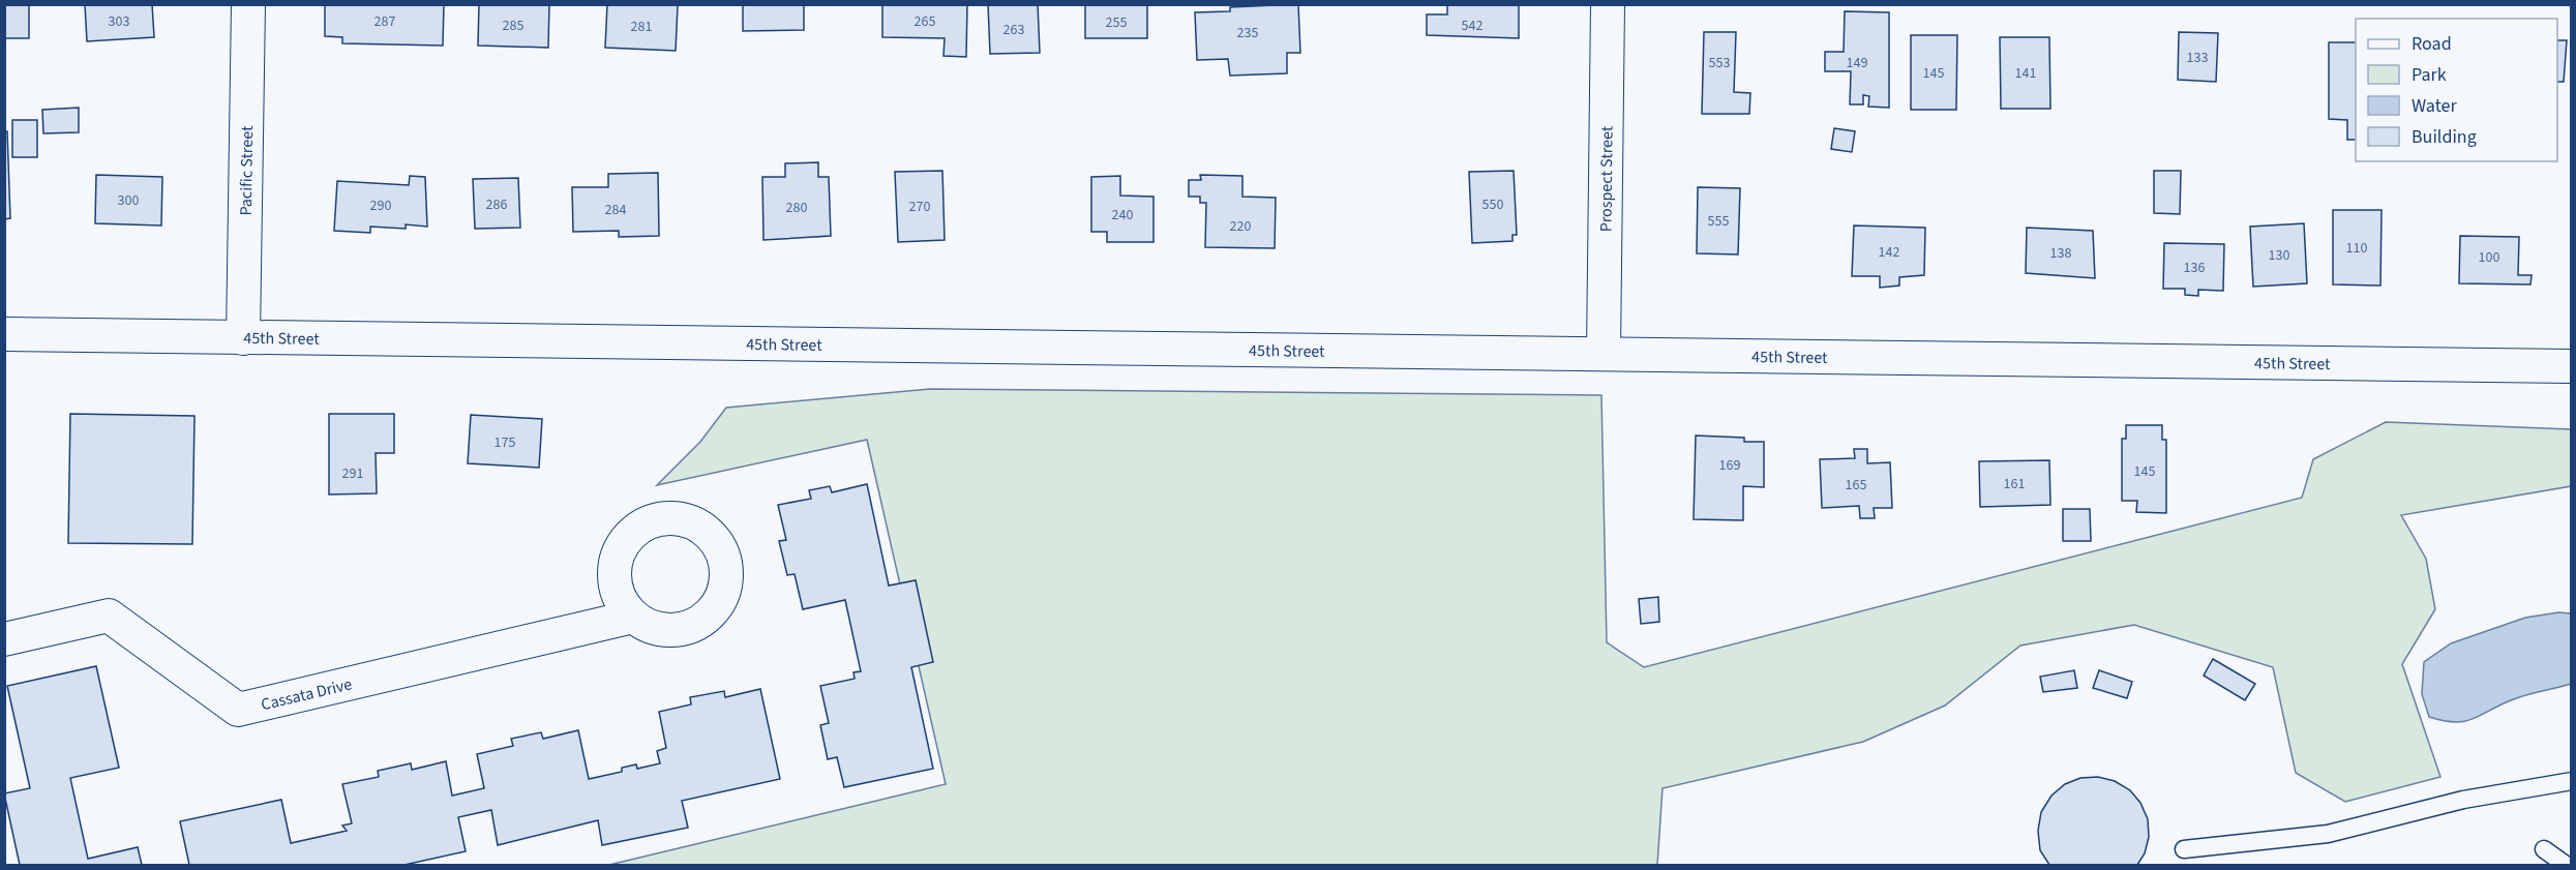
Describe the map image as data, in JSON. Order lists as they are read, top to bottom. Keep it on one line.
{"streets":{"street":["Pacific Street","Prospect Street","45th Street","Cassata Drive"]},"crossings":[["Pacific Street","45th Street"],["Prospect Street","45th Street"]],"house_numbers":["303","287","265","255","285","542","281","263","235","133","553","149","145","141","300","286","550","290","270","280","284","240","555","220","110","142","138","130","100","136","175","169","145","291","161","165"],"legend":["Road","Park","Water","Building"]}
